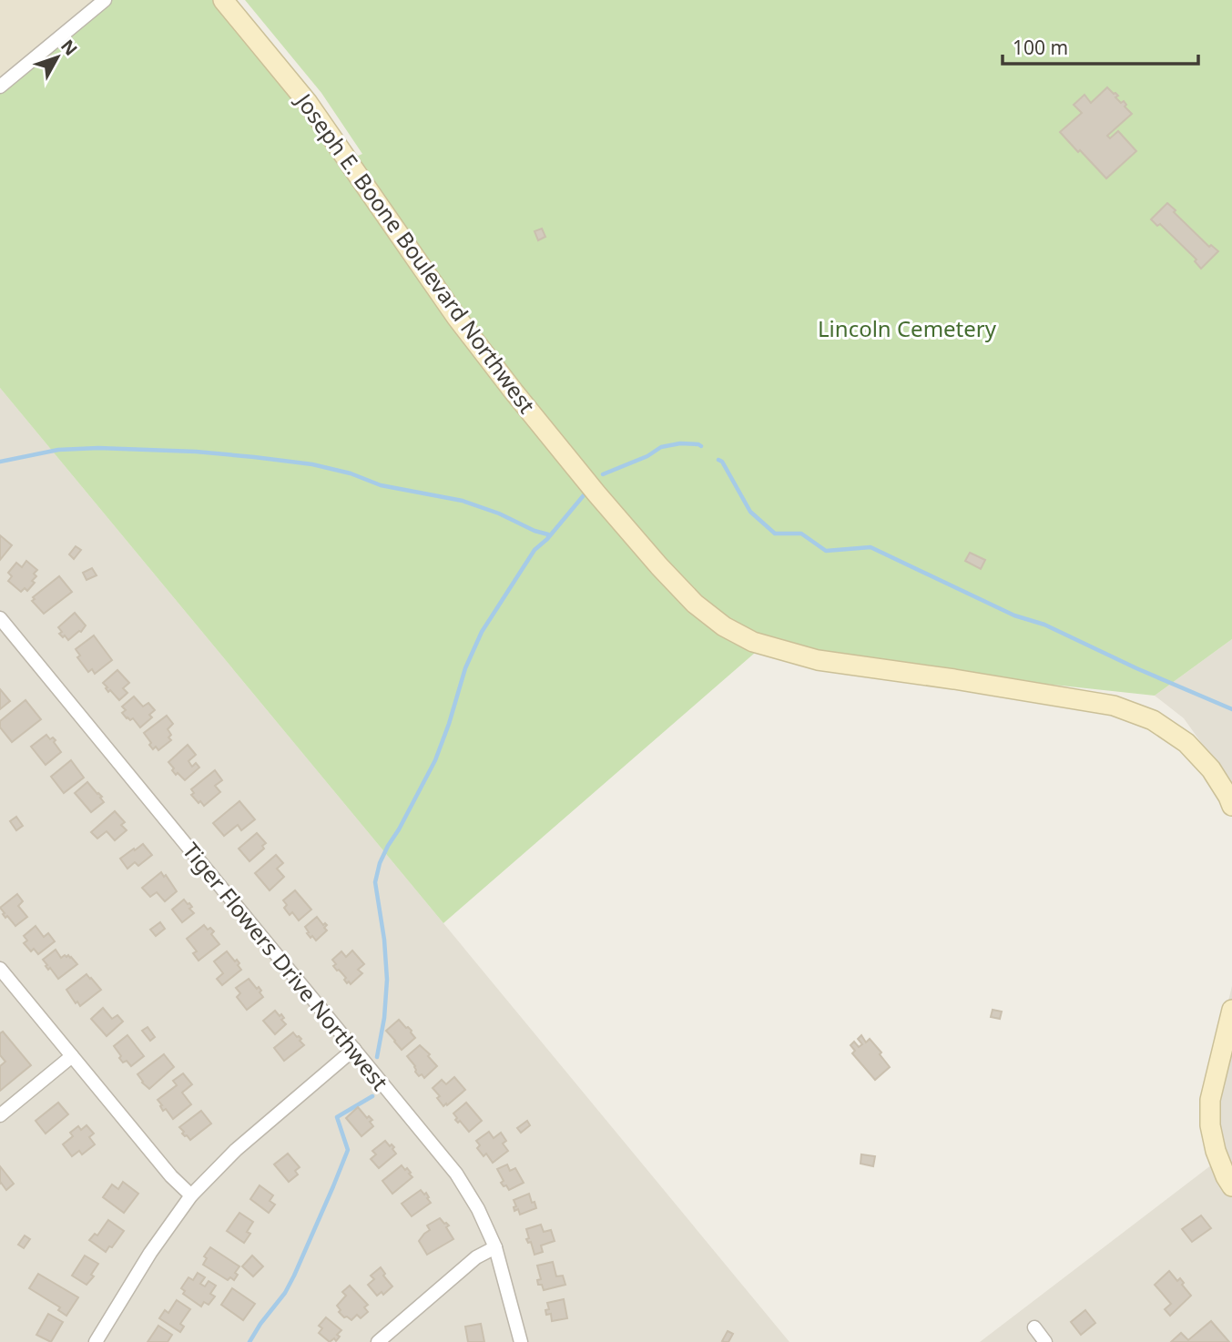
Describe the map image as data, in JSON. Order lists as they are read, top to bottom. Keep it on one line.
{"streets":{"main road":["Joseph E. Boone Boulevard Northwest"],"street":["Tiger Flowers Drive Northwest"]},"parks":["Lincoln Cemetery"],"scale_bar":"100 m","north":"top right"}
